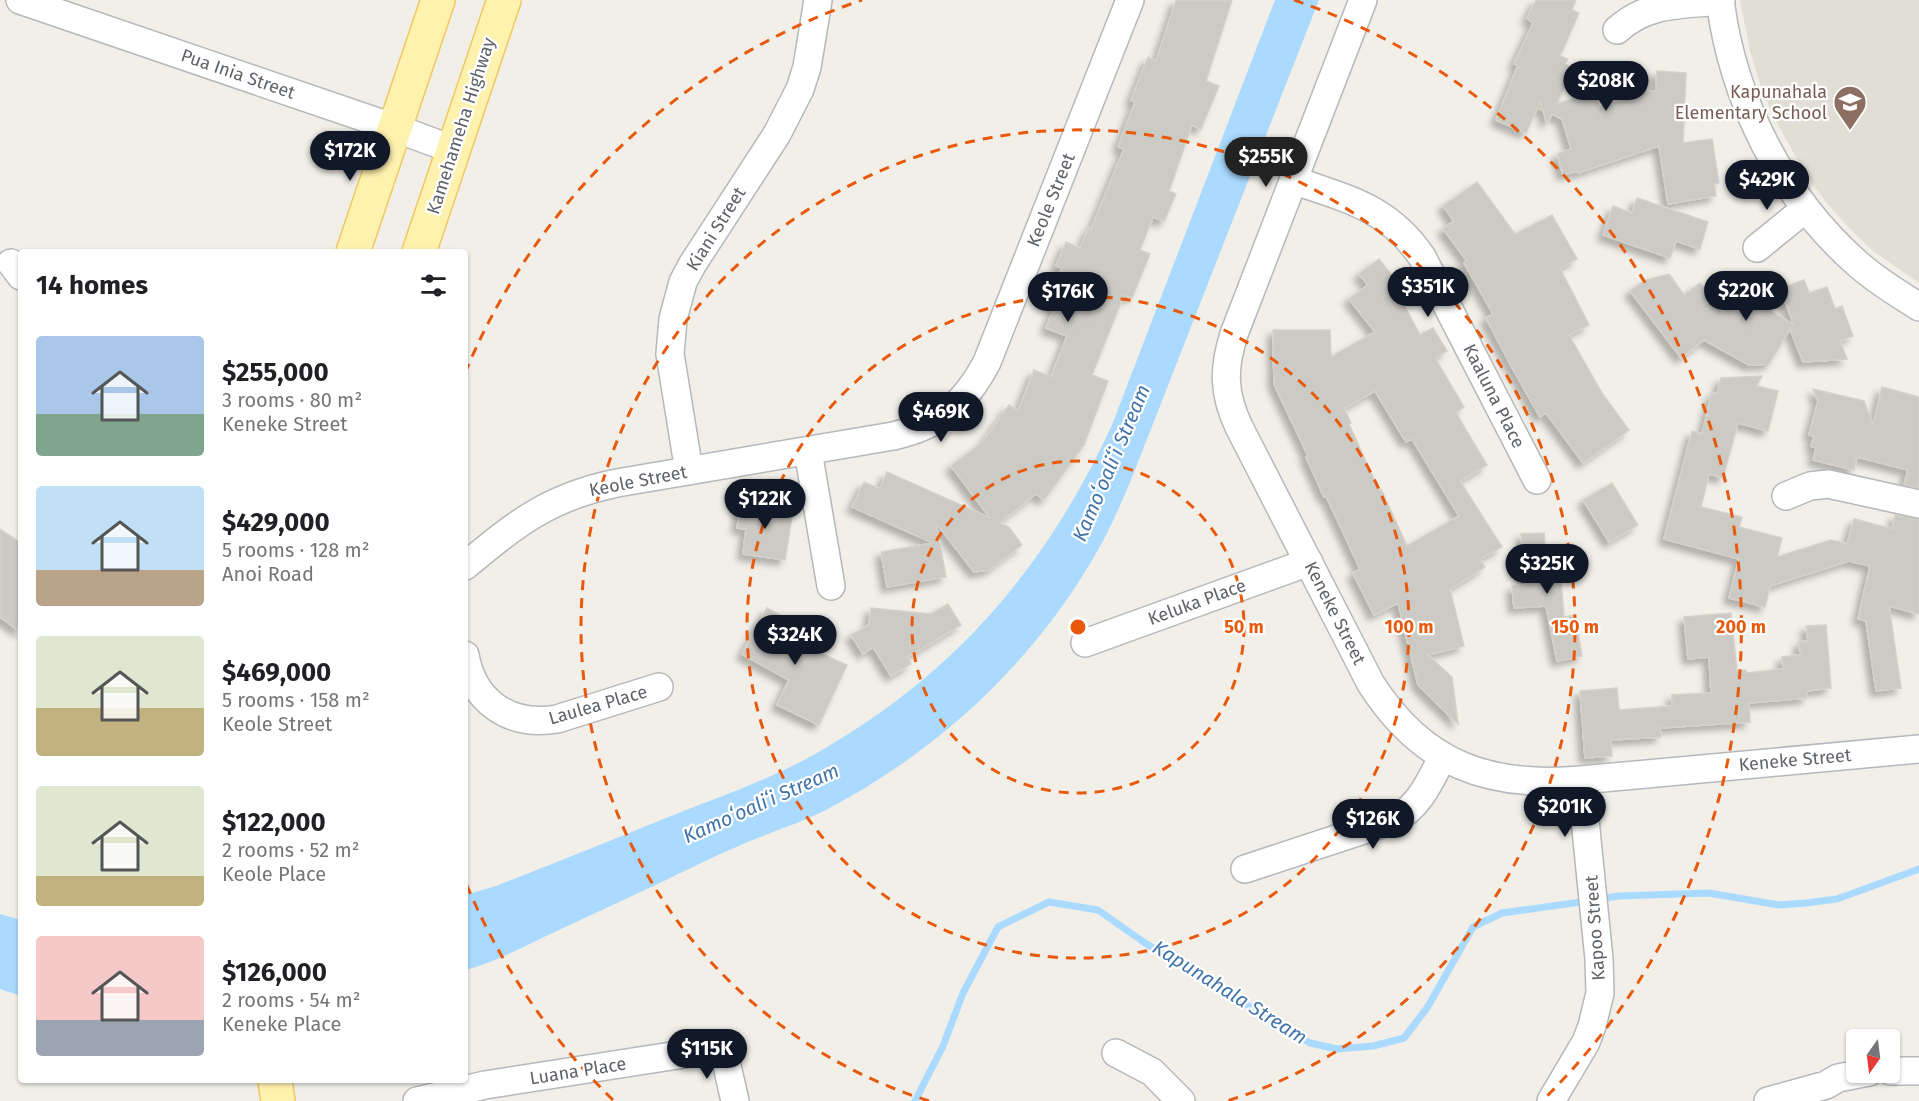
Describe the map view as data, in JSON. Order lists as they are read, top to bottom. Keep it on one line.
{"streets":{"main road":["Kamehameha Highway"],"street":["Pua Inia Street","Keole Street","Kiani Street","Kaaluna Place","Keluka Place","Keneke Street","Laulea Place","Kapoo Street","Luana Place"]},"crossings":[["Pua Inia Street","Kamehameha Highway"],["Keole Street","Kiani Street"],["Kaaluna Place","Keneke Street"],["Keluka Place","Keneke Street"],["Keneke Street","Kapoo Street"]],"water":["Kamoʻoaliʻi Stream","Kapunahala Stream"],"places":{"school or university":["Kapunahala Elementary School"]},"north":"bottom","page":{"price":["$208K","$172K","$255K","$429K","$351K","$220K","$176K","$469K","$122K","$325K","$324K","$201K","$126K","$115K"],"heading":"14 homes","list":[{"name":"$255,000","note":"3 rooms · 80 m² · Keneke Street"},{"name":"$429,000","note":"5 rooms · 128 m² · Anoi Road"},{"name":"$469,000","note":"5 rooms · 158 m² · Keole Street"},{"name":"$122,000","note":"2 rooms · 52 m² · Keole Place"},{"name":"$126,000","note":"2 rooms · 54 m² · Keneke Place"}]},"rings":["50 m","100 m","150 m","200 m"]}
